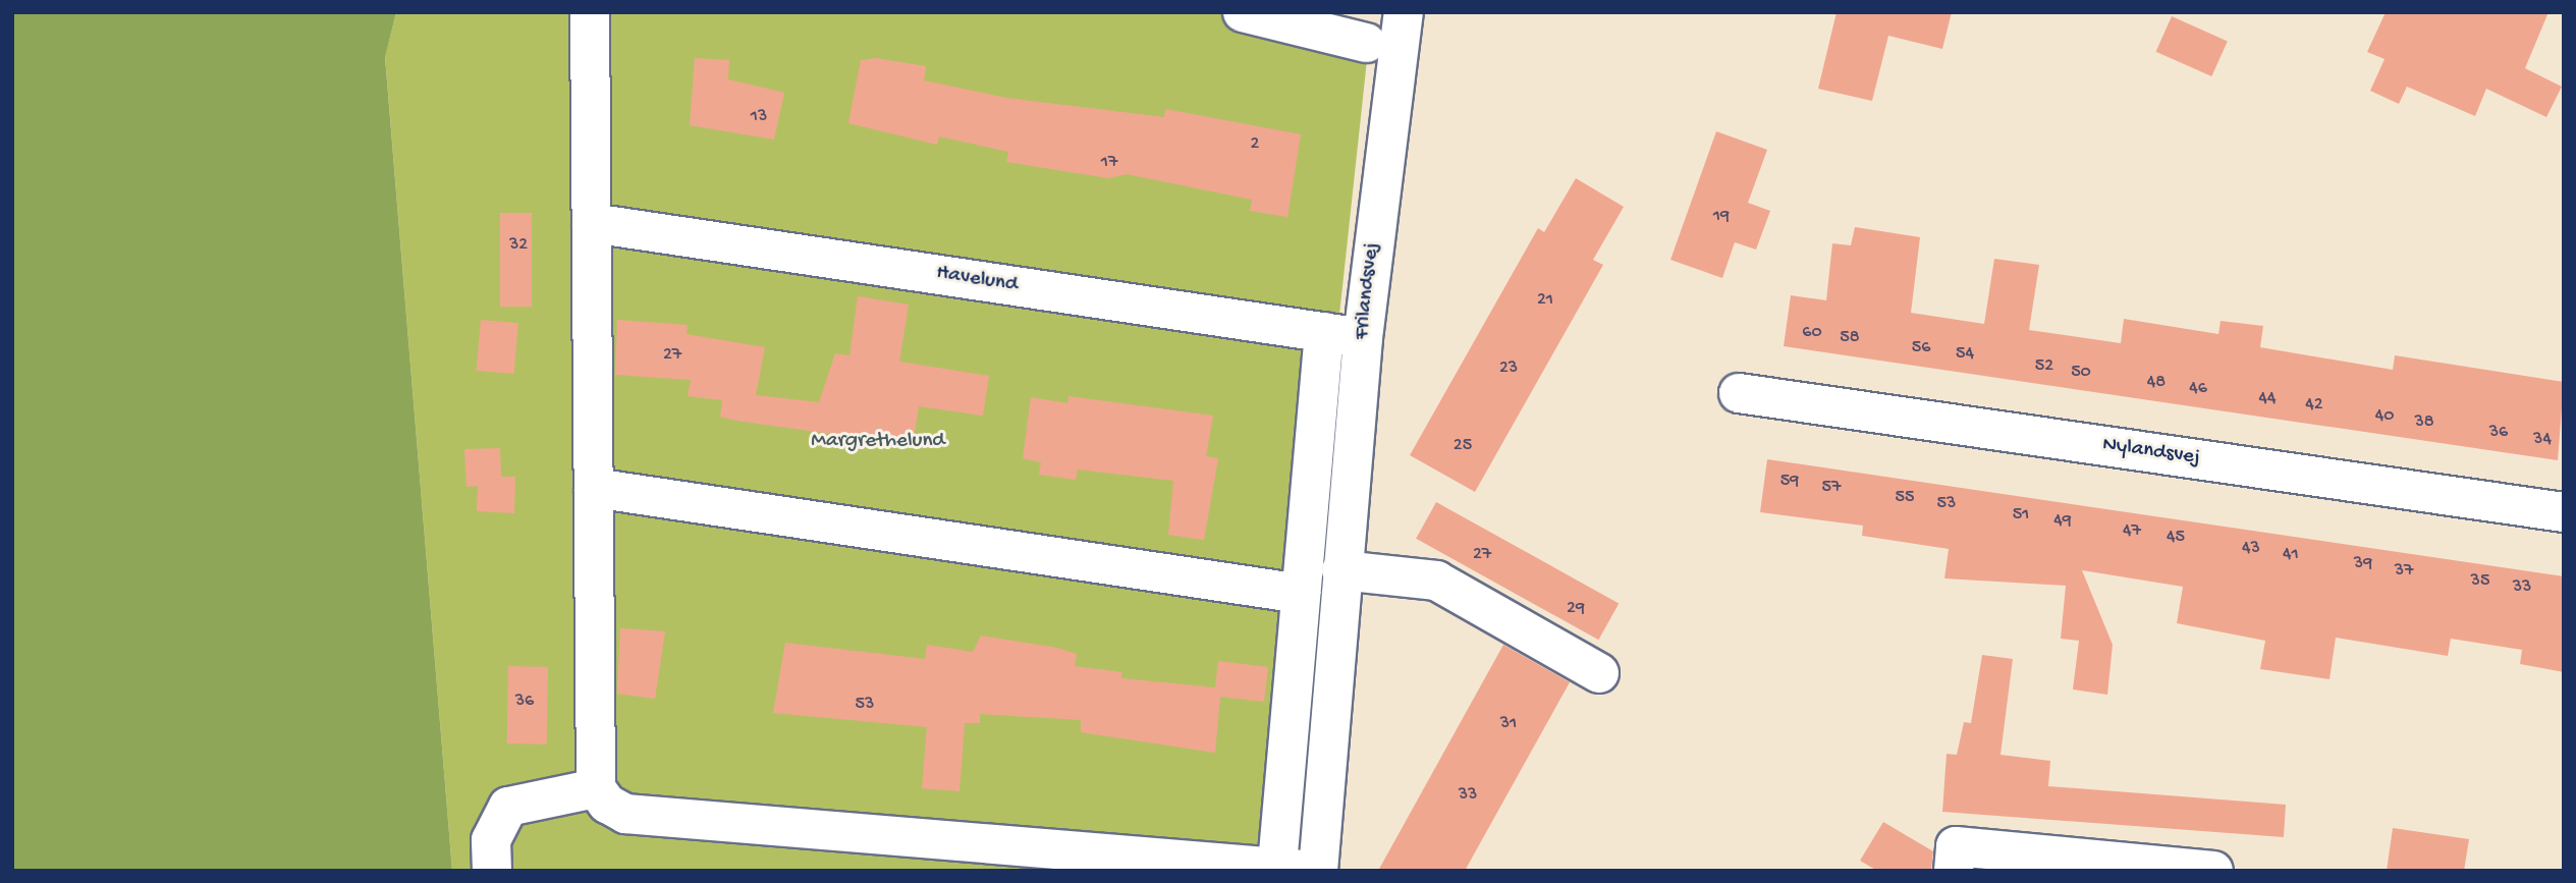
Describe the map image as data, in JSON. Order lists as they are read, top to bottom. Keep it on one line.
{"streets":{"street":["Havelund","Frilandsvej","Nylandsvej"]},"crossings":[["Havelund","Frilandsvej"]],"parks":["Margrethelund"],"house_numbers":["13","2","17","19","32","21","60","58","56","54","27","52","23","50","48","46","44","42","40","38","36","34","25","59","57","55","53","51","49","47","45","43","27","41","39","37","35","33","29","36","53","31","33"]}
